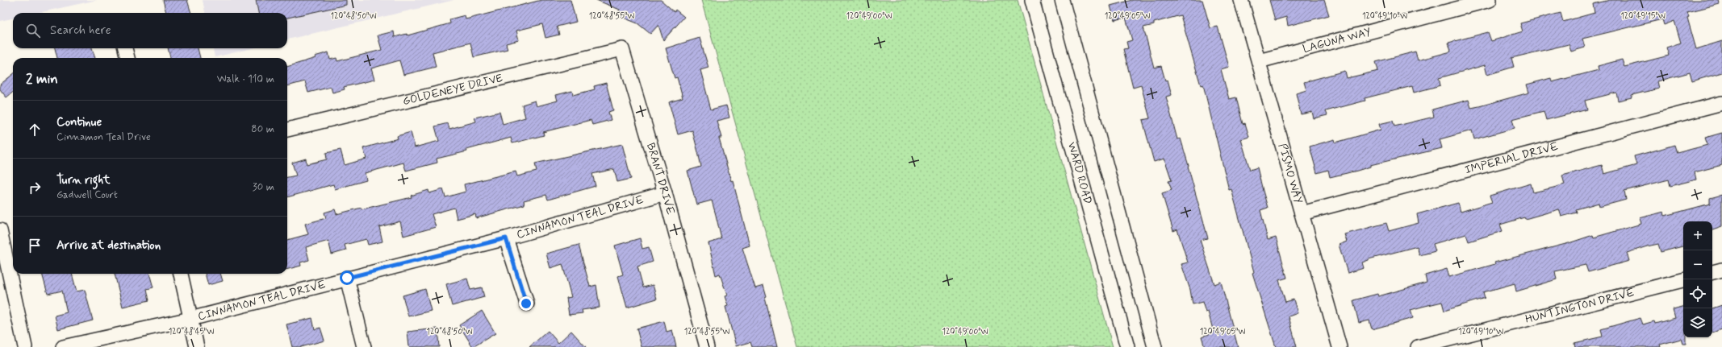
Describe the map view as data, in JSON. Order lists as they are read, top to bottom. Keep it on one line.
{"streets":{"street":["LAGUNA WAY","GOLDENEYE DRIVE","IMPERIAL DRIVE","PISMO WAY","WARD ROAD","BRANT DRIVE","CINNAMON TEAL DRIVE","HUNTINGTON DRIVE"]},"crossings":[["LAGUNA WAY","PISMO WAY"],["GOLDENEYE DRIVE","BRANT DRIVE"],["IMPERIAL DRIVE","PISMO WAY"],["BRANT DRIVE","CINNAMON TEAL DRIVE"]],"page":{"search":"Search here","heading":["2 min","Walk · 110 m"],"list":[["Continue","Cinnamon Teal Drive","80 m"],["Turn right","Gadwell Court","30 m"],"Arrive at destination"],"map_buttons":["+","−"]},"coordinates":["120°48'50\"W","120°48'55\"W","120°49'00\"W","120°49'05\"W","120°49'10\"W","120°49'15\"W","120°48'45\"W"]}
